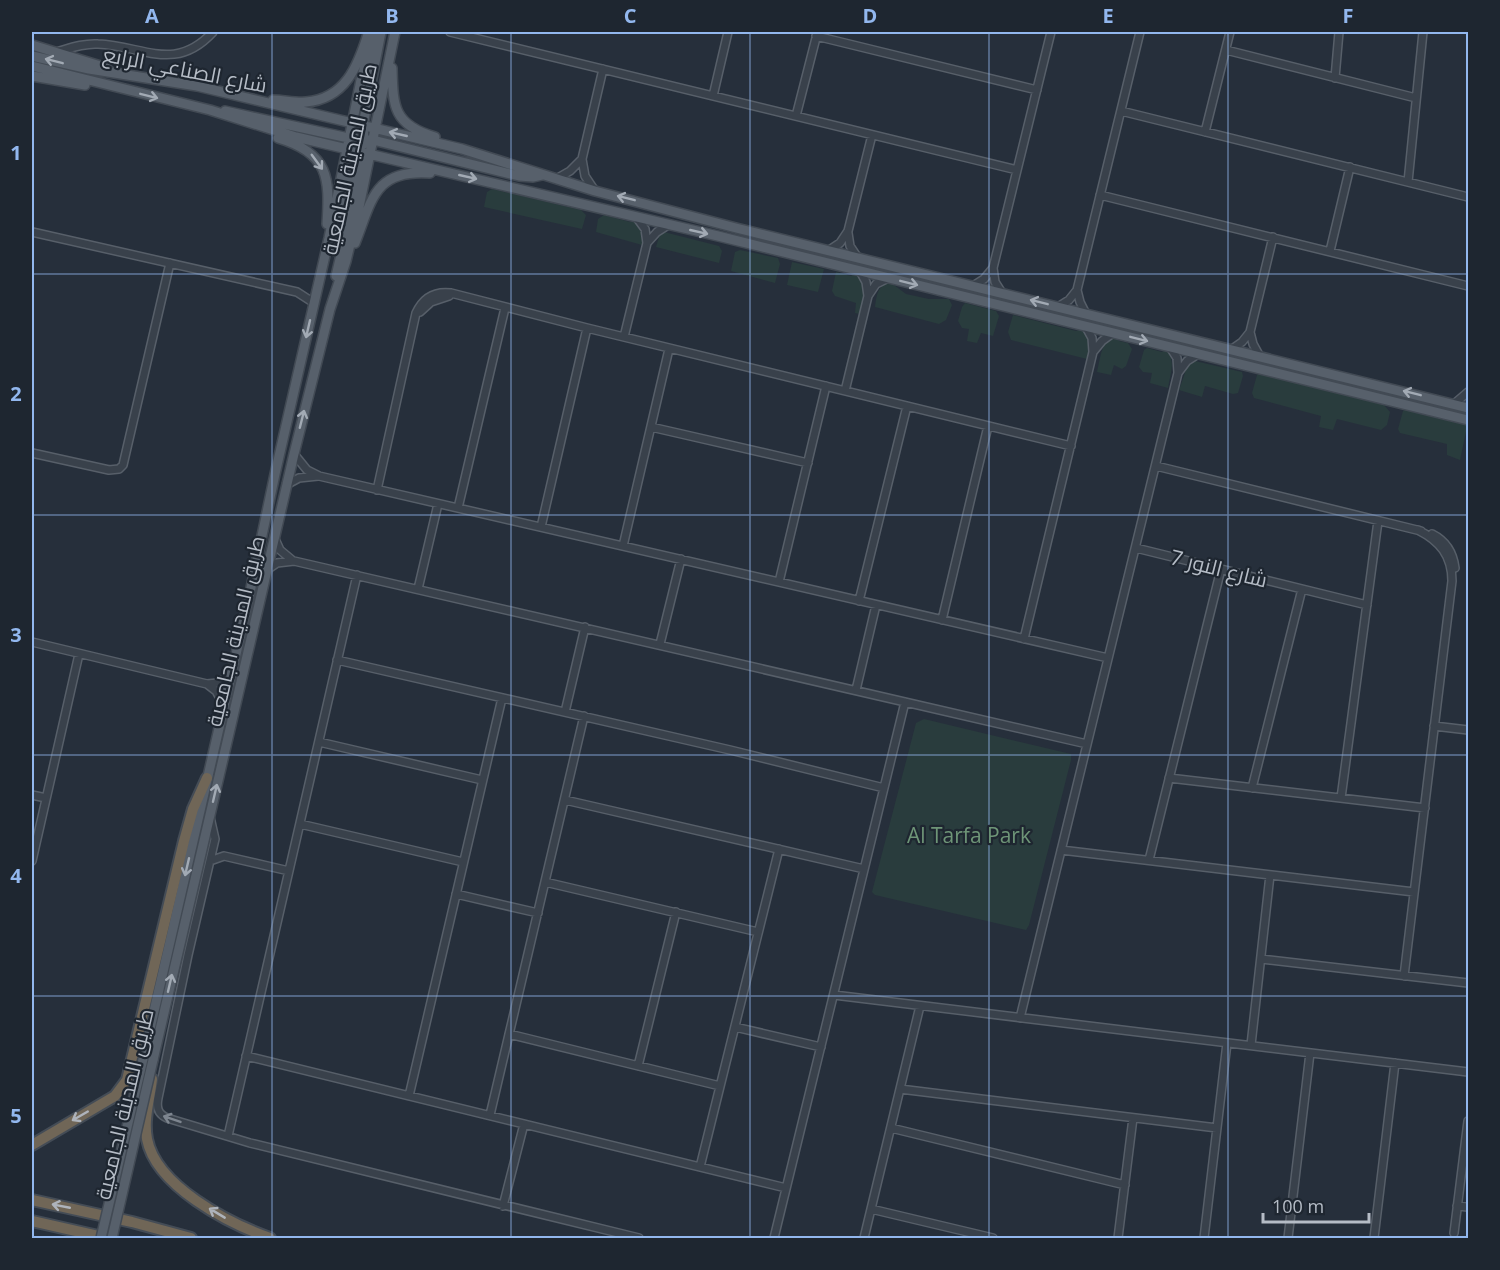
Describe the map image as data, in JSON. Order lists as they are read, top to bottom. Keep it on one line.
{"streets":{"main road":["شارع الصناعي الرابع","طريق المدينة الجامعية"],"street":["شارع النور 7"]},"crossings":[["شارع الصناعي الرابع","طريق المدينة الجامعية"]],"parks":["Al Tarfa Park"],"scale_bar":"100 m","grid":{"columns":["A","B","C","D","E","F"],"rows":["1","2","3","4","5"]}}
